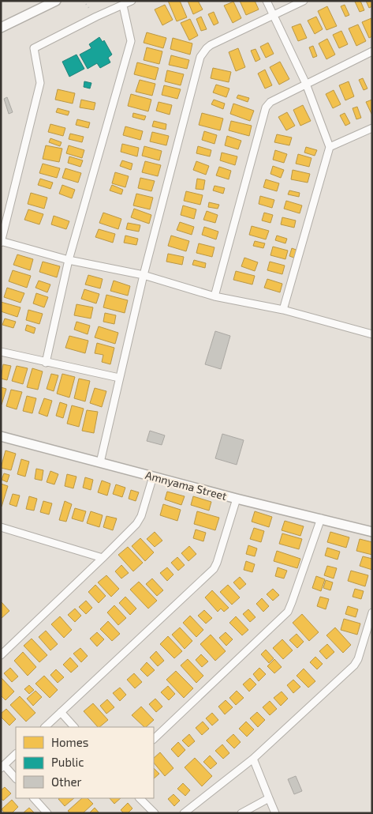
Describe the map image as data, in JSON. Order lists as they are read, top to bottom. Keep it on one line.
{"streets":{"street":["Amnyama Street"]},"legend":["Homes","Public","Other"]}
